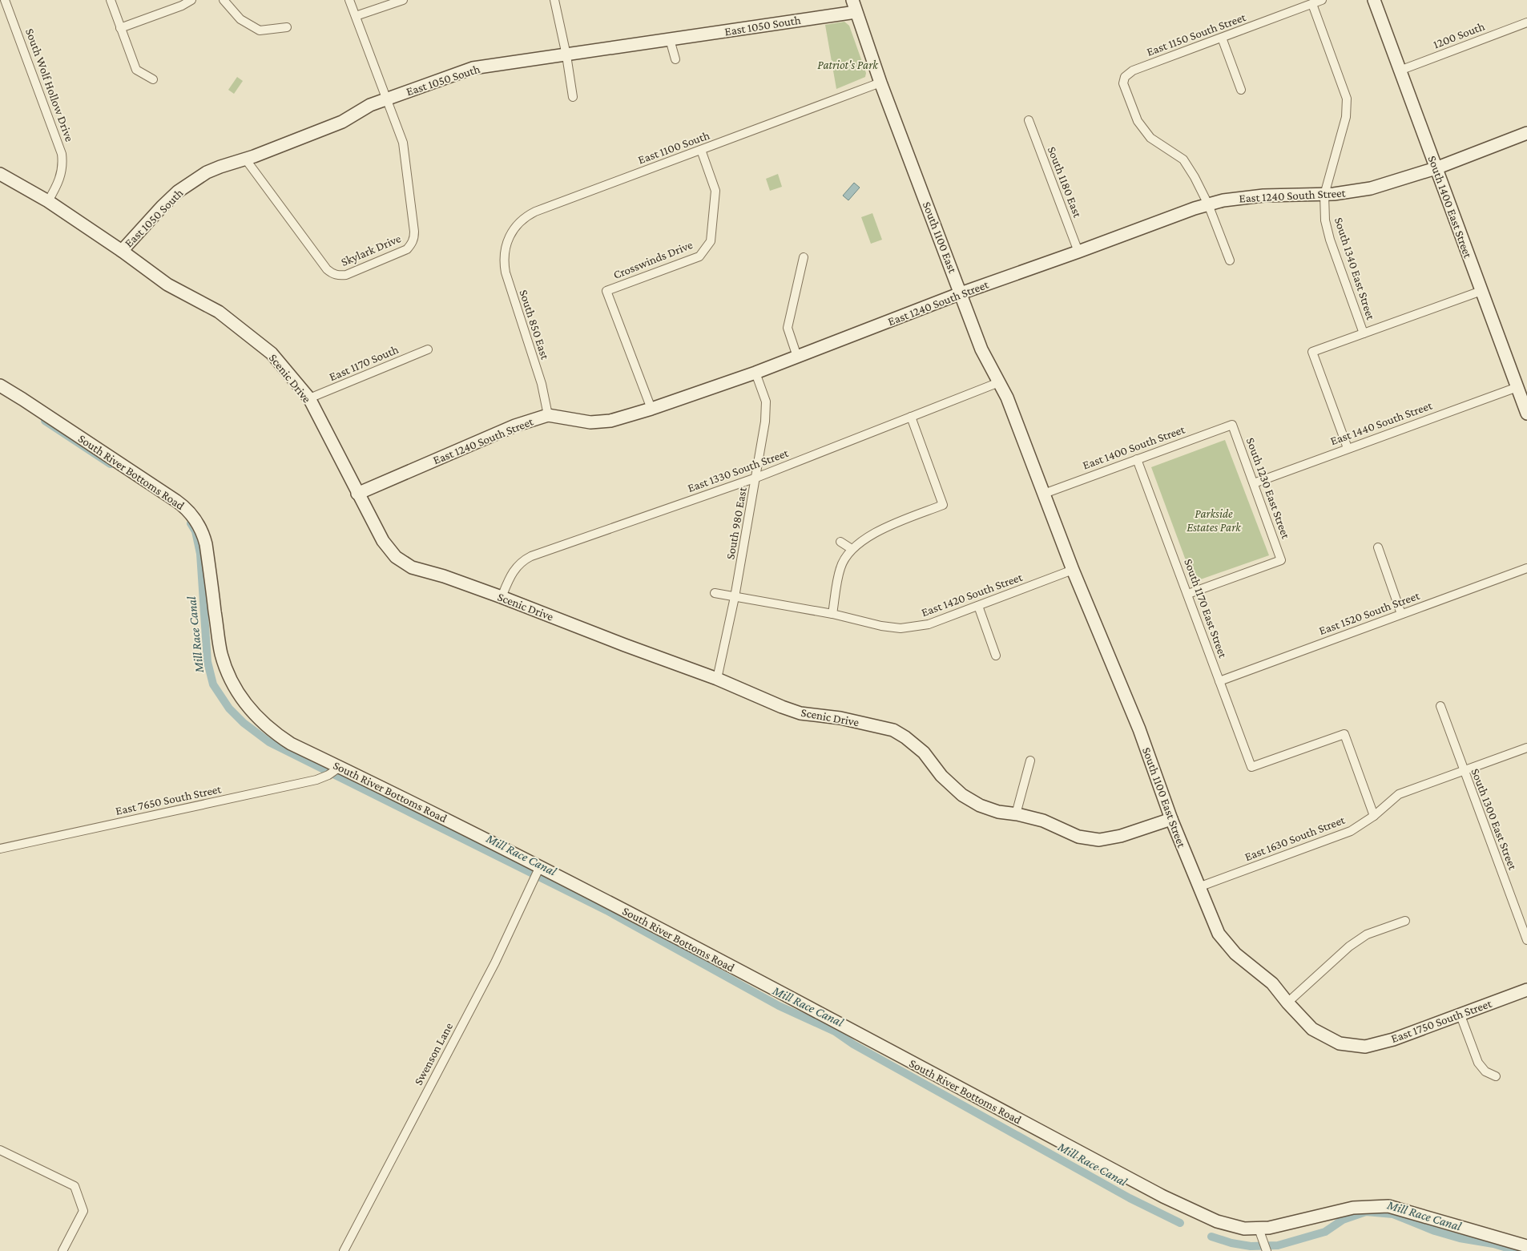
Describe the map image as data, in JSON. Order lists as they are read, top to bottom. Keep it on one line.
{"streets":{"street":["East 1050 South","East 1150 South Street","1200 South","South Wolf Hollow Drive","East 1100 South","South 1180 East","East 1240 South Street","South 1400 East Street","South 1100 East","Skylark Drive","Crosswinds Drive","South 1340 East Street","South 850 East","East 1170 South","Scenic Drive","East 1440 South Street","East 1400 South Street","East 1330 South Street","South River Bottoms Road","South 1230 East Street","South 980 East","East 1420 South Street","South 1170 East Street","East 1520 South Street","South 1100 East Street","East 7650 South Street","South 1300 East Street","East 1630 South Street","East 1750 South Street","Swenson Lane"]},"crossings":[["East 1050 South","South 1100 East"],["East 1050 South","Skylark Drive"],["East 1050 South","Scenic Drive"],["East 1150 South Street","East 1240 South Street"],["East 1150 South Street","South 1340 East Street"],["1200 South","South 1400 East Street"],["South Wolf Hollow Drive","Scenic Drive"],["East 1100 South","South 1100 East"],["East 1100 South","Crosswinds Drive"],["East 1100 South","South 850 East"],["South 1180 East","East 1240 South Street"],["East 1240 South Street","South 1400 East Street"],["East 1240 South Street","South 1100 East"],["East 1240 South Street","Crosswinds Drive"],["East 1240 South Street","South 1340 East Street"],["East 1240 South Street","South 850 East"],["East 1240 South Street","Scenic Drive"],["East 1240 South Street","South 980 East"],["South 1400 East Street","East 1440 South Street"],["South 1100 East","East 1400 South Street"],["South 1100 East","East 1330 South Street"],["South 1100 East","South 1100 East Street"],["East 1170 South","Scenic Drive"],["Scenic Drive","East 1330 South Street"],["Scenic Drive","South 980 East"],["Scenic Drive","South 1100 East Street"],["East 1440 South Street","South 1230 East Street"],["East 1400 South Street","South 1230 East Street"],["East 1400 South Street","South 1170 East Street"],["East 1400 South Street","South 1100 East Street"],["East 1330 South Street","South 980 East"],["South River Bottoms Road","East 7650 South Street"],["South River Bottoms Road","Swenson Lane"],["South 1230 East Street","South 1170 East Street"],["South 980 East","East 1420 South Street"],["East 1420 South Street","South 1100 East Street"],["South 1170 East Street","East 1520 South Street"],["South 1170 East Street","East 1630 South Street"],["South 1100 East Street","East 1630 South Street"],["South 1100 East Street","East 1750 South Street"],["South 1300 East Street","East 1630 South Street"]],"water":["Mill Race Canal"],"parks":["Patriot's Park","Parkside Estates Park"]}
